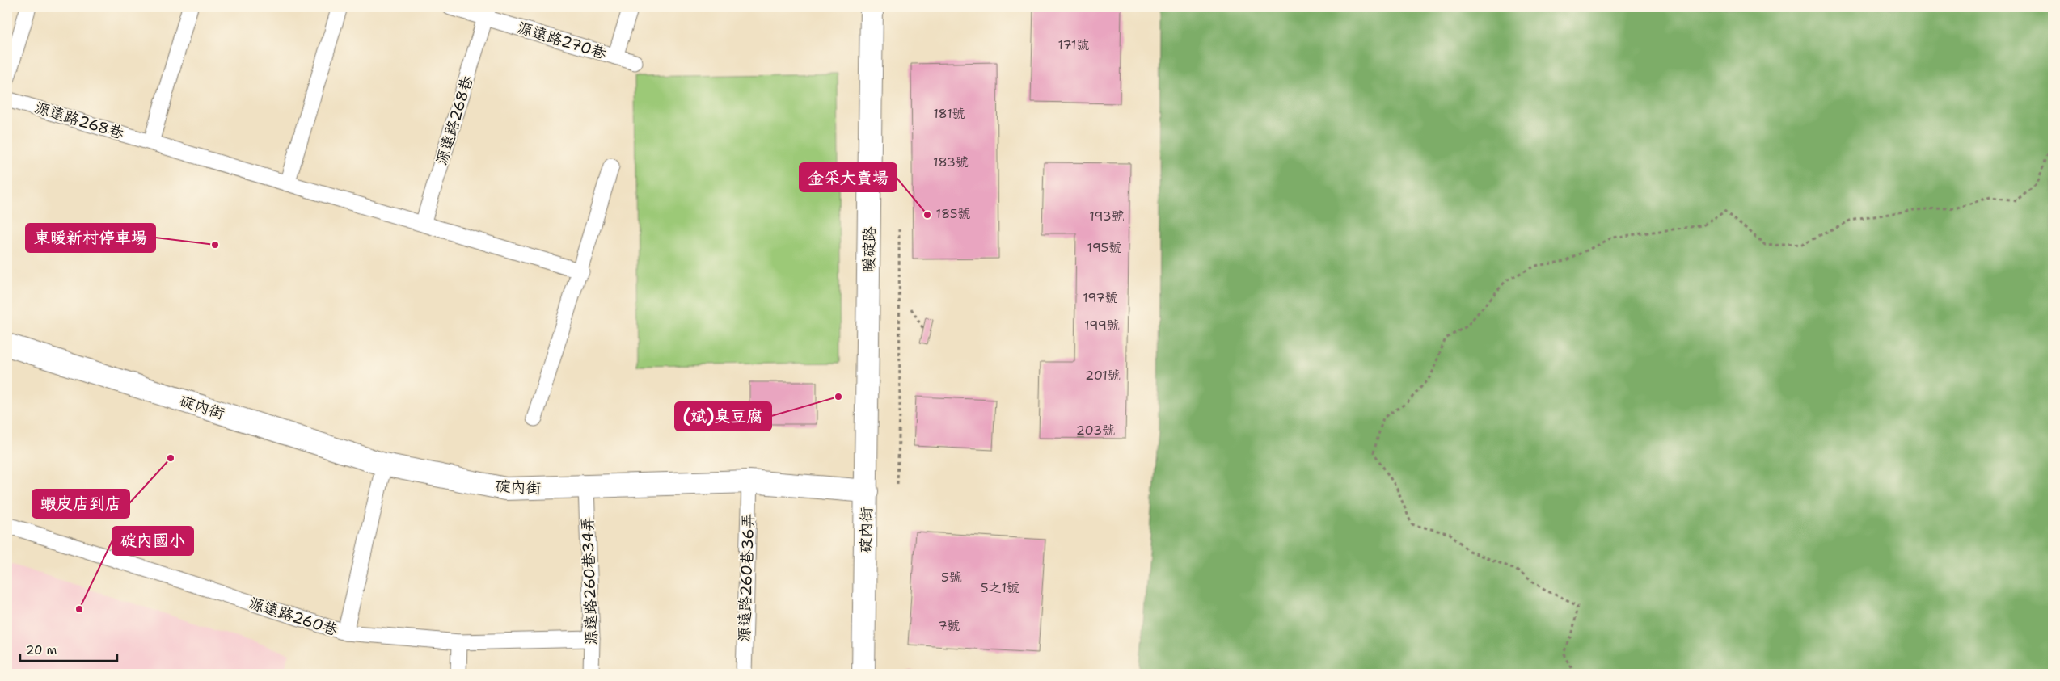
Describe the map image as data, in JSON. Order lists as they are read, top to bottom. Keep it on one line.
{"streets":{"street":["暖碇路","碇內街"],"lane":["源遠路270巷","源遠路268巷","源遠路260巷36弄","源遠路260巷34弄","源遠路260巷"]},"crossings":[["源遠路270巷","源遠路268巷"],["暖碇路","碇內街"],["碇內街","源遠路260巷36弄"],["碇內街","源遠路260巷34弄"],["源遠路260巷34弄","源遠路260巷"]],"places":["金采大賣場","東暖新村停車場","(斌)臭豆腐","蝦皮店到店","碇內國小"],"house_numbers":["171號","181號","183號","185號","193號","195號","197號","199號","201號","203號","5號","5之1號","7號"],"scale_bar":"20 m"}
